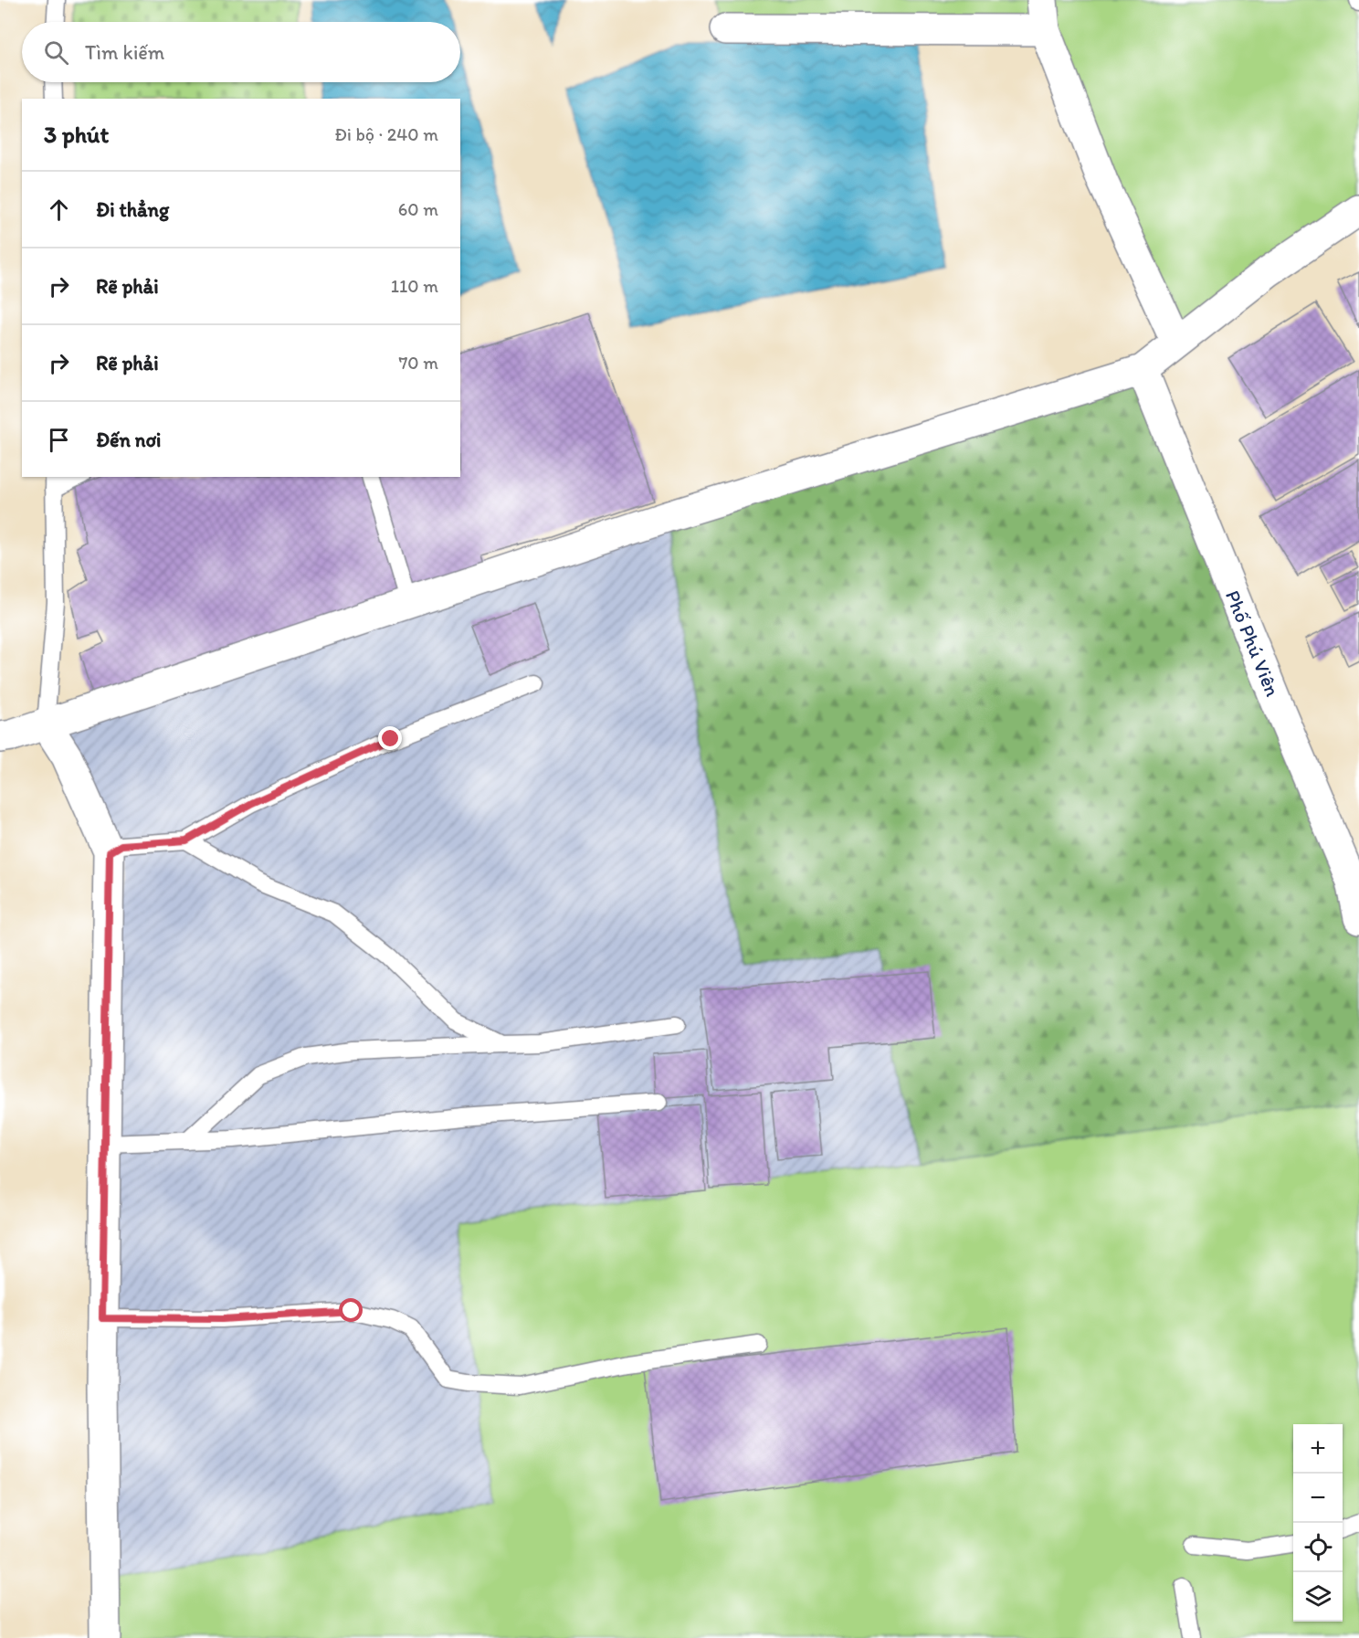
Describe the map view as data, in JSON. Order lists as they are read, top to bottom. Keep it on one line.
{"streets":{"street":["Phố Phú Viên"]},"page":{"search":"Tìm kiếm","heading":["3 phút","Đi bộ · 240 m"],"list":[["Đi thẳng","60 m"],["Rẽ phải","110 m"],["Rẽ phải","70 m"],"Đến nơi"],"map_buttons":["+","−"]}}
